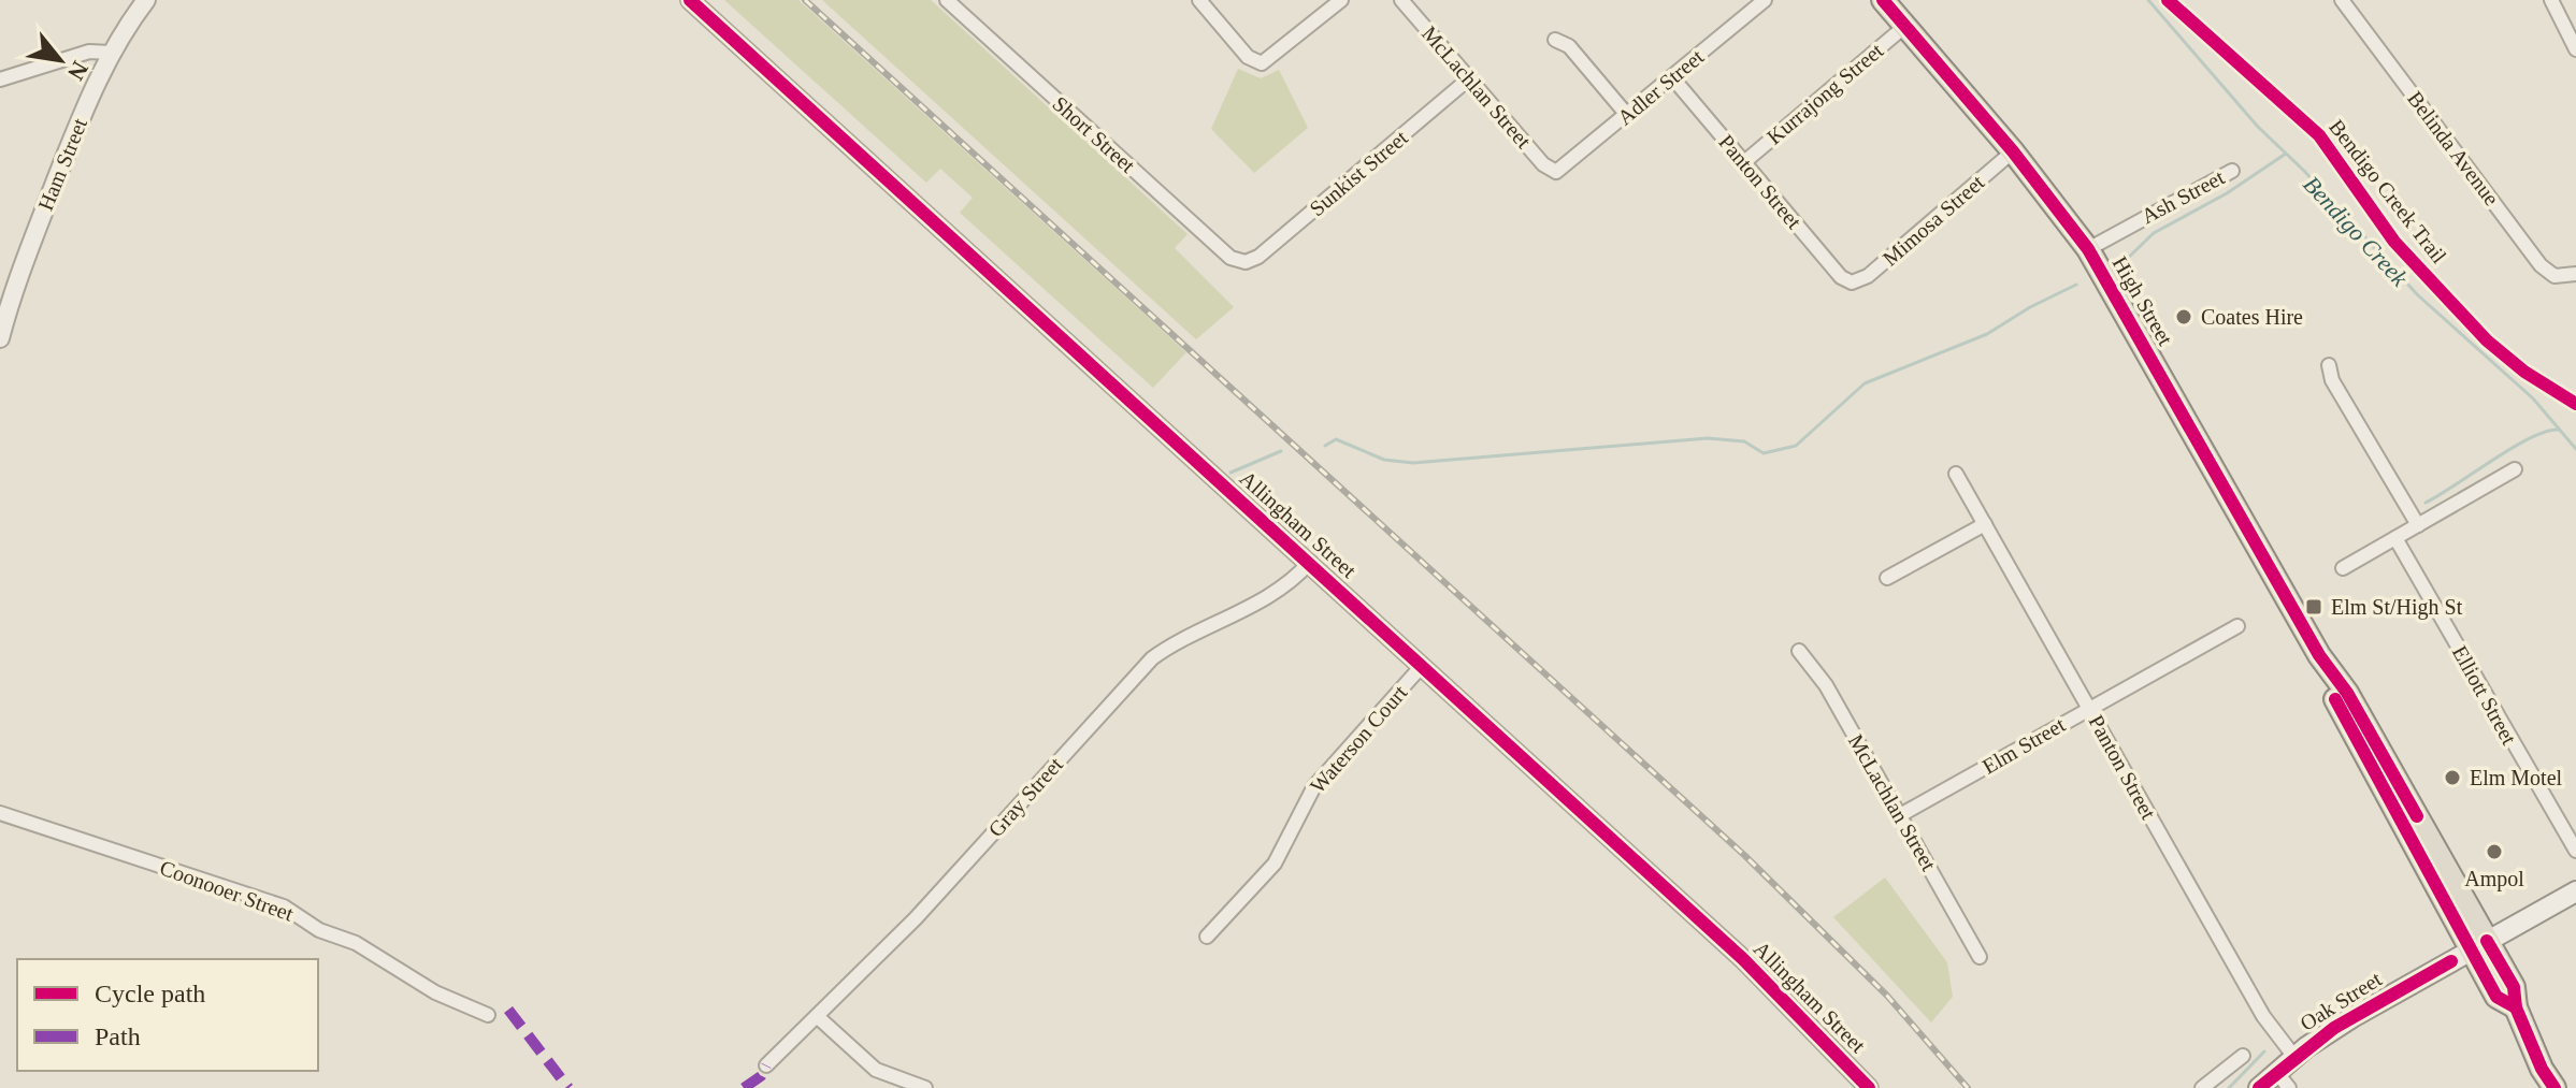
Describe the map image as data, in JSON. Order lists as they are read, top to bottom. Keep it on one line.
{"streets":{"highway":["High Street"],"main road":["Oak Street"],"street":["McLachlan Street","Adler Street","Kurrajong Street","Short Street","Belinda Avenue","Ham Street","Sunkist Street","Panton Street","Ash Street","Mimosa Street","Allingham Street","Elliott Street","Waterson Court","Elm Street","Gray Street","Coonooer Street"],"cycle path":["Bendigo Creek Trail"]},"crossings":[["McLachlan Street","Adler Street"],["McLachlan Street","Sunkist Street"],["McLachlan Street","Elm Street"],["Adler Street","Panton Street"],["Kurrajong Street","Panton Street"],["Kurrajong Street","High Street"],["Short Street","Sunkist Street"],["Panton Street","Mimosa Street"],["Panton Street","Elm Street"],["Panton Street","Oak Street"],["Ash Street","High Street"],["Mimosa Street","High Street"],["High Street","Oak Street"],["Allingham Street","Waterson Court"],["Allingham Street","Gray Street"]],"water":["Bendigo Creek"],"places":{"other":["Coates Hire","Elm Motel","Ampol"],"transit":["Elm St/High St"]},"legend":["Cycle path","Path"],"north":"bottom right"}
